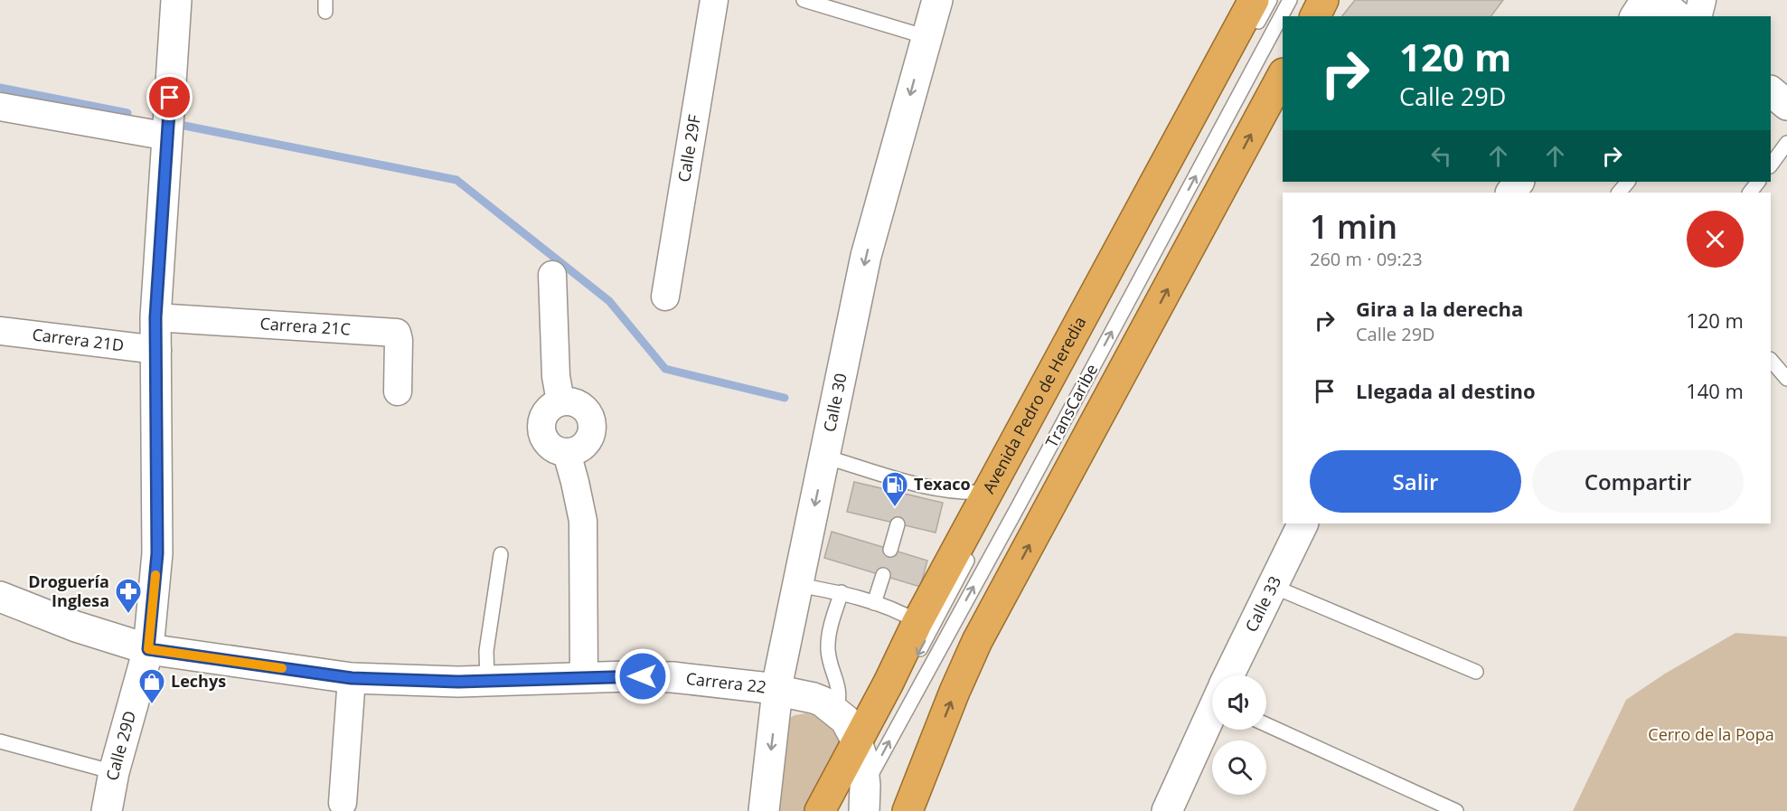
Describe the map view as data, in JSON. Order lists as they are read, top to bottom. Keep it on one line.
{"streets":{"highway":["Avenida Pedro de Heredia"],"street":["Calle 29F","Carrera 21C","Carrera 21D","Calle 30","Calle 33","Carrera 22","Calle 29D"],"lane":["TransCaribe"]},"crossings":[["Carrera 21C","Calle 29D"],["Carrera 21D","Calle 29D"],["Calle 30","Carrera 22"],["Avenida Pedro de Heredia","TransCaribe"],["Avenida Pedro de Heredia","Carrera 22"],["TransCaribe","Carrera 22"],["Carrera 22","Calle 29D"]],"one_way":["Calle 30"],"parks":["Cerro de la Popa"],"places":{"fuel station":["Texaco"],"pharmacy":["Droguería Inglesa"],"shop":["Lechys"]},"page":{"turn":["120 m","Calle 29D"],"heading":["1 min","260 m · 09:23"],"list":[{"name":"Gira a la derecha","note":"Calle 29D","value":"120 m"},{"name":"Llegada al destino","value":"140 m"}],"buttons":["Salir","Compartir"]}}
